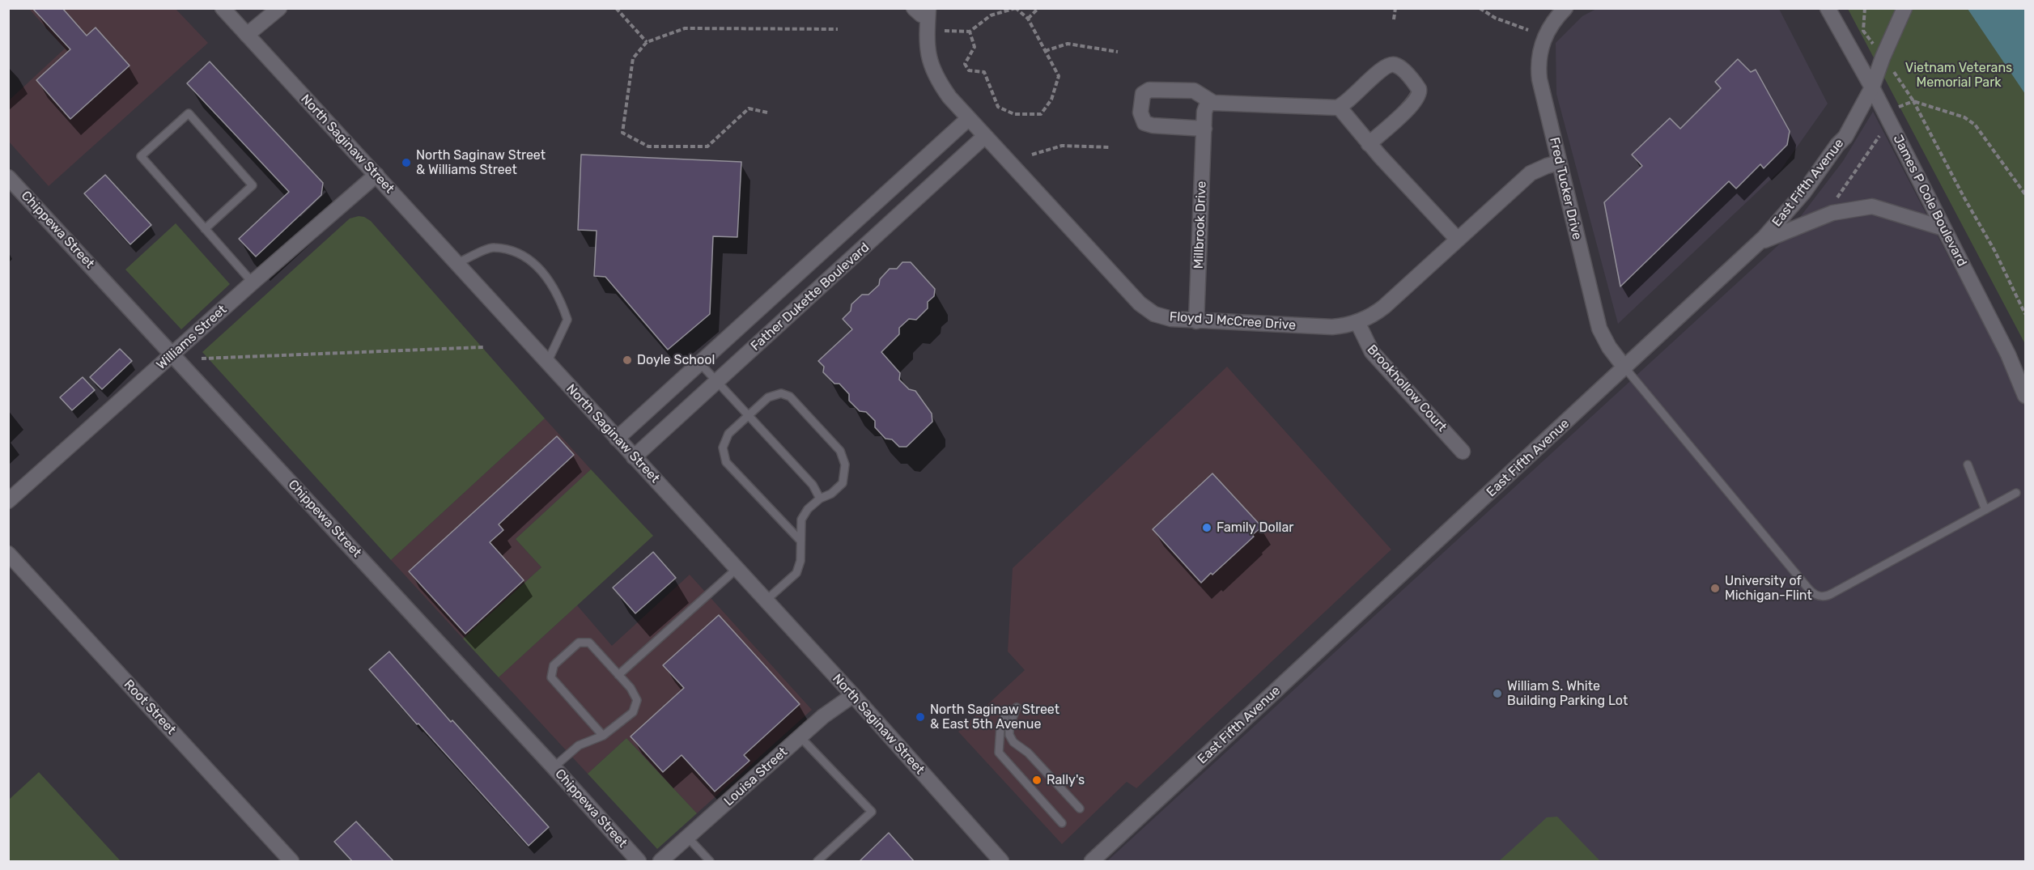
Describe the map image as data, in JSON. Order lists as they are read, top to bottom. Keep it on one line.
{"streets":{"street":["North Saginaw Street","East Fifth Avenue","Fred Tucker Drive","James P Cole Boulevard","Millbrook Drive","Chippewa Street","Father Dukette Boulevard","Floyd J McCree Drive","Williams Street","Brookhollow Court","Root Street","Louisa Street"]},"crossings":[["North Saginaw Street","Father Dukette Boulevard"],["North Saginaw Street","Williams Street"],["North Saginaw Street","Louisa Street"],["East Fifth Avenue","Fred Tucker Drive"],["East Fifth Avenue","James P Cole Boulevard"],["Fred Tucker Drive","Floyd J McCree Drive"],["Millbrook Drive","Floyd J McCree Drive"],["Chippewa Street","Williams Street"],["Father Dukette Boulevard","Floyd J McCree Drive"],["Floyd J McCree Drive","Brookhollow Court"]],"parks":["Vietnam Veterans Memorial Park"],"places":["North Saginaw Street & Williams Street","Doyle School","Family Dollar","University of Michigan-Flint","William S. White Building Parking Lot","North Saginaw Street & East 5th Avenue","Rally's"]}
